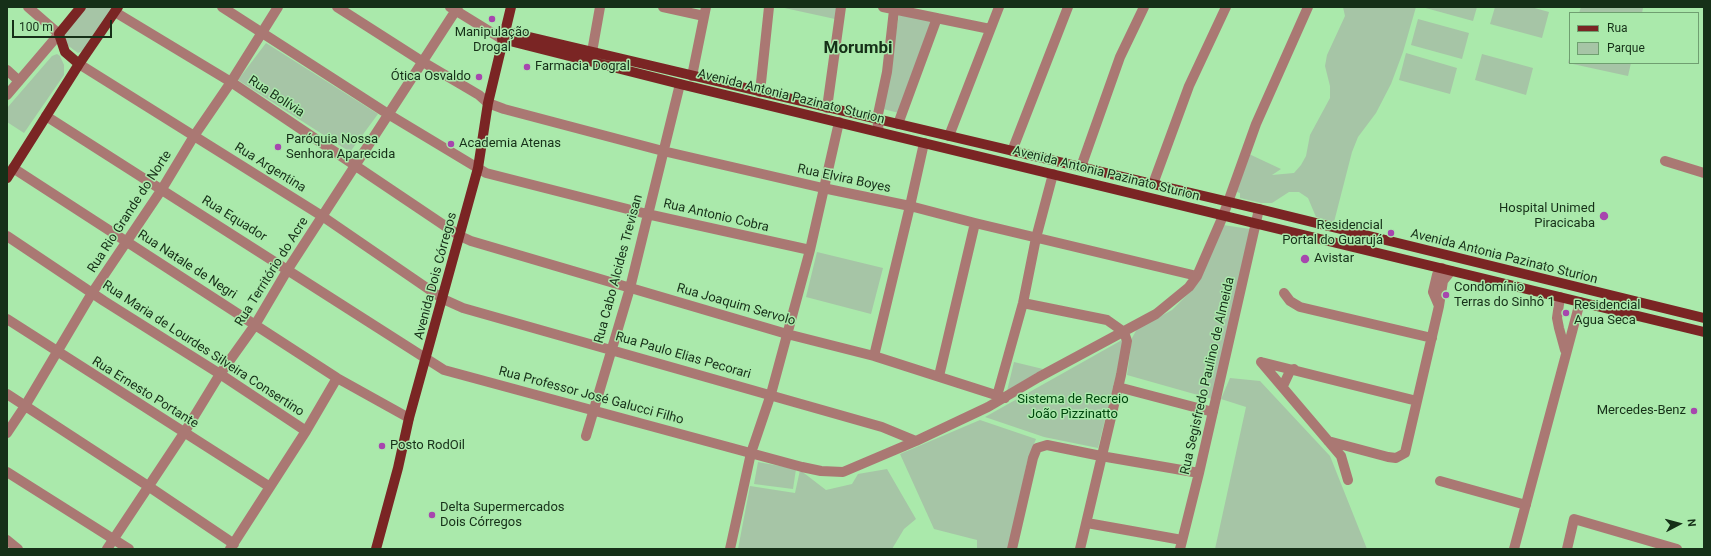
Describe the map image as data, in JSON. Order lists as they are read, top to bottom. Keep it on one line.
{"streets":{"main road":["Avenida Antonia Pazinato Sturion","Avenida Dois Córregos"],"street":["Rua Bolívia","Rua Argentina","Rua Elvira Boyes","Rua Rio Grande do Norte","Rua Antonio Cobra","Rua Equador","Rua Natale de Negri","Rua Cabo Alcides Trevisan","Rua Território do Acre","Rua Joaquim Servolo","Rua Maria de Lourdes Silveira Consertino","Rua Paulo Elias Pecorari","Rua Segisfredo Paulino de Almeida","Rua Ernesto Portante","Rua Professor José Galucci Filho"]},"crossings":[["Rua Bolívia","Rua Rio Grande do Norte"],["Rua Bolívia","Rua Território do Acre"],["Rua Bolívia","Avenida Dois Córregos"],["Rua Bolívia","Rua Joaquim Servolo"],["Avenida Antonia Pazinato Sturion","Rua Cabo Alcides Trevisan"],["Avenida Antonia Pazinato Sturion","Avenida Dois Córregos"],["Avenida Antonia Pazinato Sturion","Rua Segisfredo Paulino de Almeida"],["Avenida Antonia Pazinato Sturion","Rua Professor José Galucci Filho"],["Rua Argentina","Rua Rio Grande do Norte"],["Rua Argentina","Rua Território do Acre"],["Rua Argentina","Avenida Dois Córregos"],["Rua Argentina","Rua Paulo Elias Pecorari"],["Rua Elvira Boyes","Rua Cabo Alcides Trevisan"],["Rua Elvira Boyes","Rua Território do Acre"],["Rua Elvira Boyes","Avenida Dois Córregos"],["Rua Elvira Boyes","Rua Professor José Galucci Filho"],["Rua Rio Grande do Norte","Rua Antonio Cobra"],["Rua Rio Grande do Norte","Rua Equador"],["Rua Rio Grande do Norte","Rua Natale de Negri"],["Rua Rio Grande do Norte","Rua Maria de Lourdes Silveira Consertino"],["Rua Rio Grande do Norte","Rua Ernesto Portante"],["Rua Antonio Cobra","Rua Cabo Alcides Trevisan"],["Rua Antonio Cobra","Rua Território do Acre"],["Rua Antonio Cobra","Avenida Dois Córregos"],["Rua Equador","Rua Território do Acre"],["Rua Equador","Avenida Dois Córregos"],["Rua Equador","Rua Professor José Galucci Filho"],["Rua Natale de Negri","Rua Território do Acre"],["Rua Natale de Negri","Avenida Dois Córregos"],["Rua Cabo Alcides Trevisan","Rua Joaquim Servolo"],["Rua Cabo Alcides Trevisan","Rua Paulo Elias Pecorari"],["Rua Cabo Alcides Trevisan","Rua Professor José Galucci Filho"],["Rua Território do Acre","Rua Maria de Lourdes Silveira Consertino"],["Rua Território do Acre","Rua Ernesto Portante"],["Avenida Dois Córregos","Rua Joaquim Servolo"],["Avenida Dois Córregos","Rua Paulo Elias Pecorari"],["Avenida Dois Córregos","Rua Professor José Galucci Filho"],["Rua Joaquim Servolo","Rua Professor José Galucci Filho"],["Rua Paulo Elias Pecorari","Rua Professor José Galucci Filho"]],"districts":["Morumbi"],"parks":["Sistema de Recreio João Pìzzinatto"],"places":["Manipulação Drogal","Farmacia Dogral","Ótica Osvaldo","Academia Atenas","Paróquia Nossa Senhora Aparecida","Hospital Unimed Piracicaba","Residencial Portal do Guarujá","Avistar","Condomínio Terras do Sinhô 1","Residencial Agua Seca","Mercedes-Benz","Posto RodOil","Delta Supermercados Dois Córregos"],"legend":["Rua","Parque"],"scale_bar":"100 m","north":"right"}
